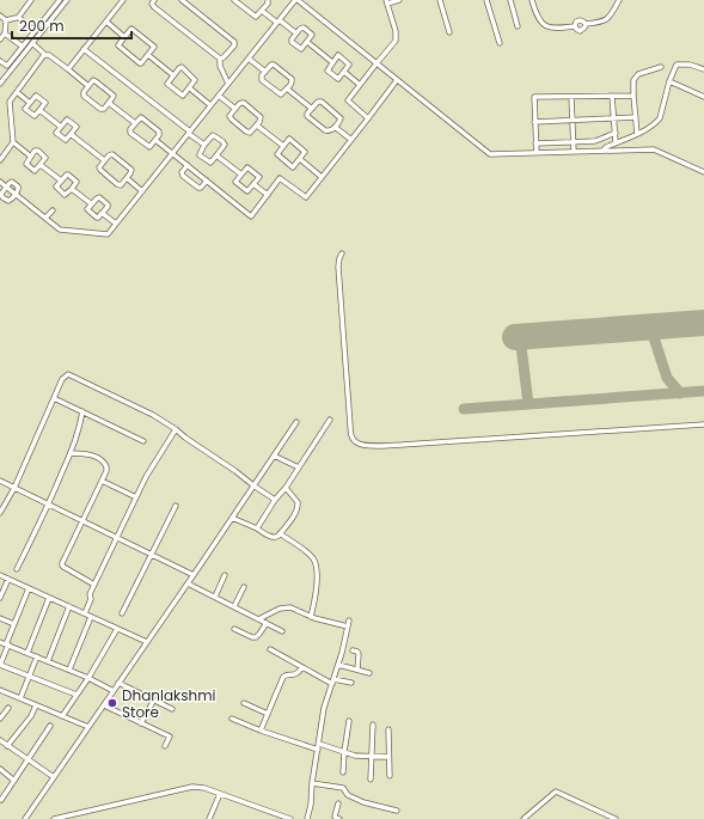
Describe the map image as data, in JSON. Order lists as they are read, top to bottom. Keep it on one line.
{"places":["Dhanlakshmi Store"],"scale_bar":"200 m"}
